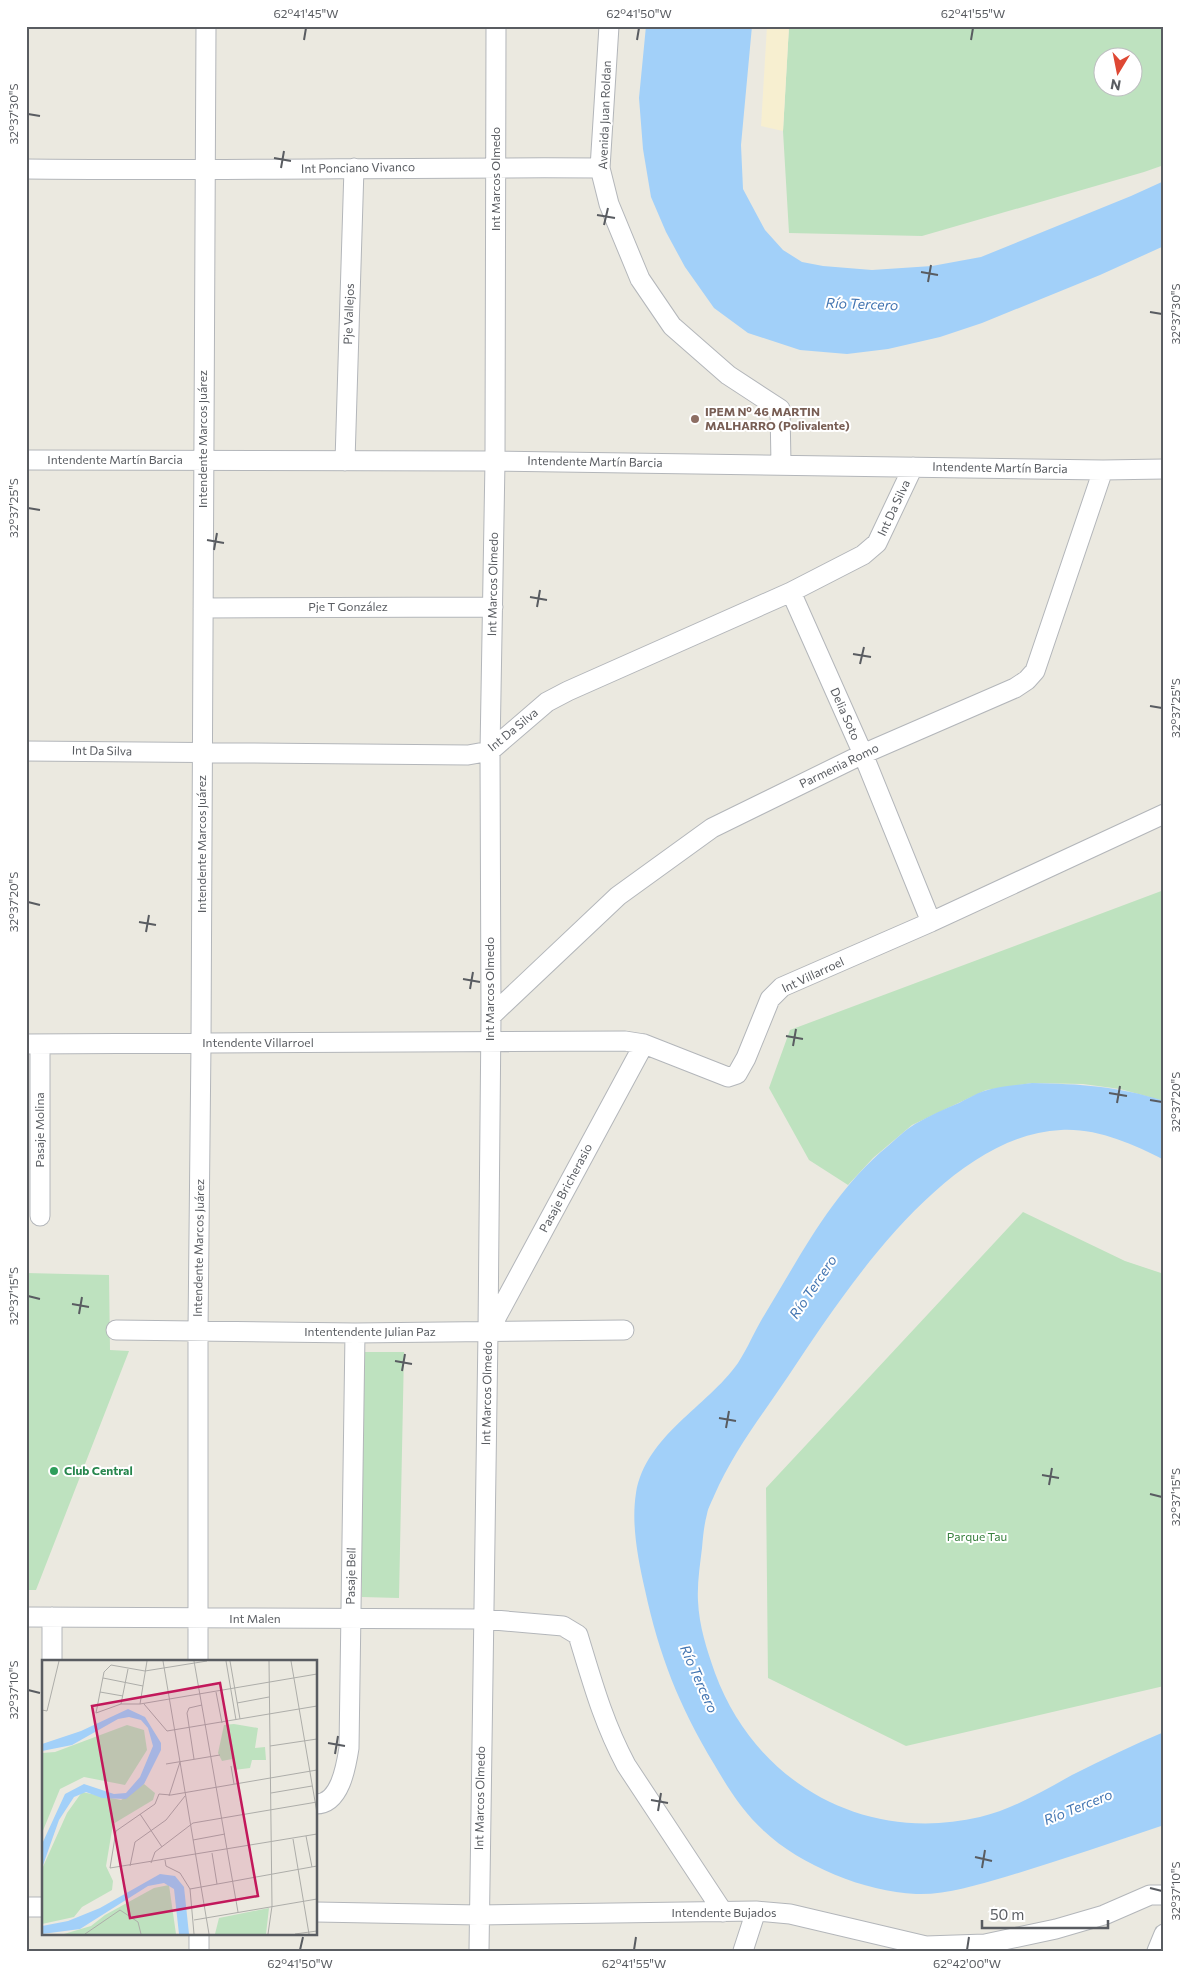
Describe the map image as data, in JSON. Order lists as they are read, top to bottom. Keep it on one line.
{"streets":{"street":["Avenida Juan Roldan","Int Ponciano Vivanco","Int Marcos Olmedo","Pje Vallejos","Intendente Marcos Juárez","Intendente Martín Barcia","Int Da Silva","Pje T González","Delia Soto","Parmenia Romo","Int Villarroel","Intendente Villarroel","Pasaje Molina","Pasaje Bricherasio","Intentendente Julian Paz","Pasaje Bell","Int Malen","Intendente Bujados"]},"crossings":[["Avenida Juan Roldan","Int Ponciano Vivanco"],["Avenida Juan Roldan","Intendente Martín Barcia"],["Int Ponciano Vivanco","Int Marcos Olmedo"],["Int Ponciano Vivanco","Pje Vallejos"],["Int Ponciano Vivanco","Intendente Marcos Juárez"],["Int Marcos Olmedo","Intendente Martín Barcia"],["Int Marcos Olmedo","Int Da Silva"],["Int Marcos Olmedo","Pje T González"],["Int Marcos Olmedo","Parmenia Romo"],["Int Marcos Olmedo","Int Villarroel"],["Int Marcos Olmedo","Intendente Villarroel"],["Int Marcos Olmedo","Pasaje Bricherasio"],["Int Marcos Olmedo","Intentendente Julian Paz"],["Int Marcos Olmedo","Int Malen"],["Int Marcos Olmedo","Intendente Bujados"],["Pje Vallejos","Intendente Martín Barcia"],["Intendente Marcos Juárez","Intendente Martín Barcia"],["Intendente Marcos Juárez","Int Da Silva"],["Intendente Marcos Juárez","Pje T González"],["Intendente Marcos Juárez","Intendente Villarroel"],["Intendente Marcos Juárez","Intentendente Julian Paz"],["Intendente Marcos Juárez","Int Malen"],["Intendente Martín Barcia","Int Da Silva"],["Intendente Martín Barcia","Parmenia Romo"],["Int Da Silva","Delia Soto"],["Delia Soto","Parmenia Romo"],["Delia Soto","Int Villarroel"],["Int Villarroel","Intendente Villarroel"],["Int Villarroel","Pasaje Bricherasio"],["Intendente Villarroel","Pasaje Molina"],["Pasaje Bricherasio","Intentendente Julian Paz"],["Intentendente Julian Paz","Pasaje Bell"],["Pasaje Bell","Int Malen"],["Int Malen","Intendente Bujados"]],"water":["Río Tercero"],"parks":["Parque Tau"],"places":["IPEM Nº 46 MARTIN MALHARRO (Polivalente)","Club Central"],"scale_bar":"50 m","north":"bottom","coordinates":["62°41'45\"W","62°41'50\"W","62°41'55\"W","32°37'30\"S","32°37'25\"S","32°37'20\"S","32°37'15\"S","32°37'10\"S","62°42'00\"W"]}
